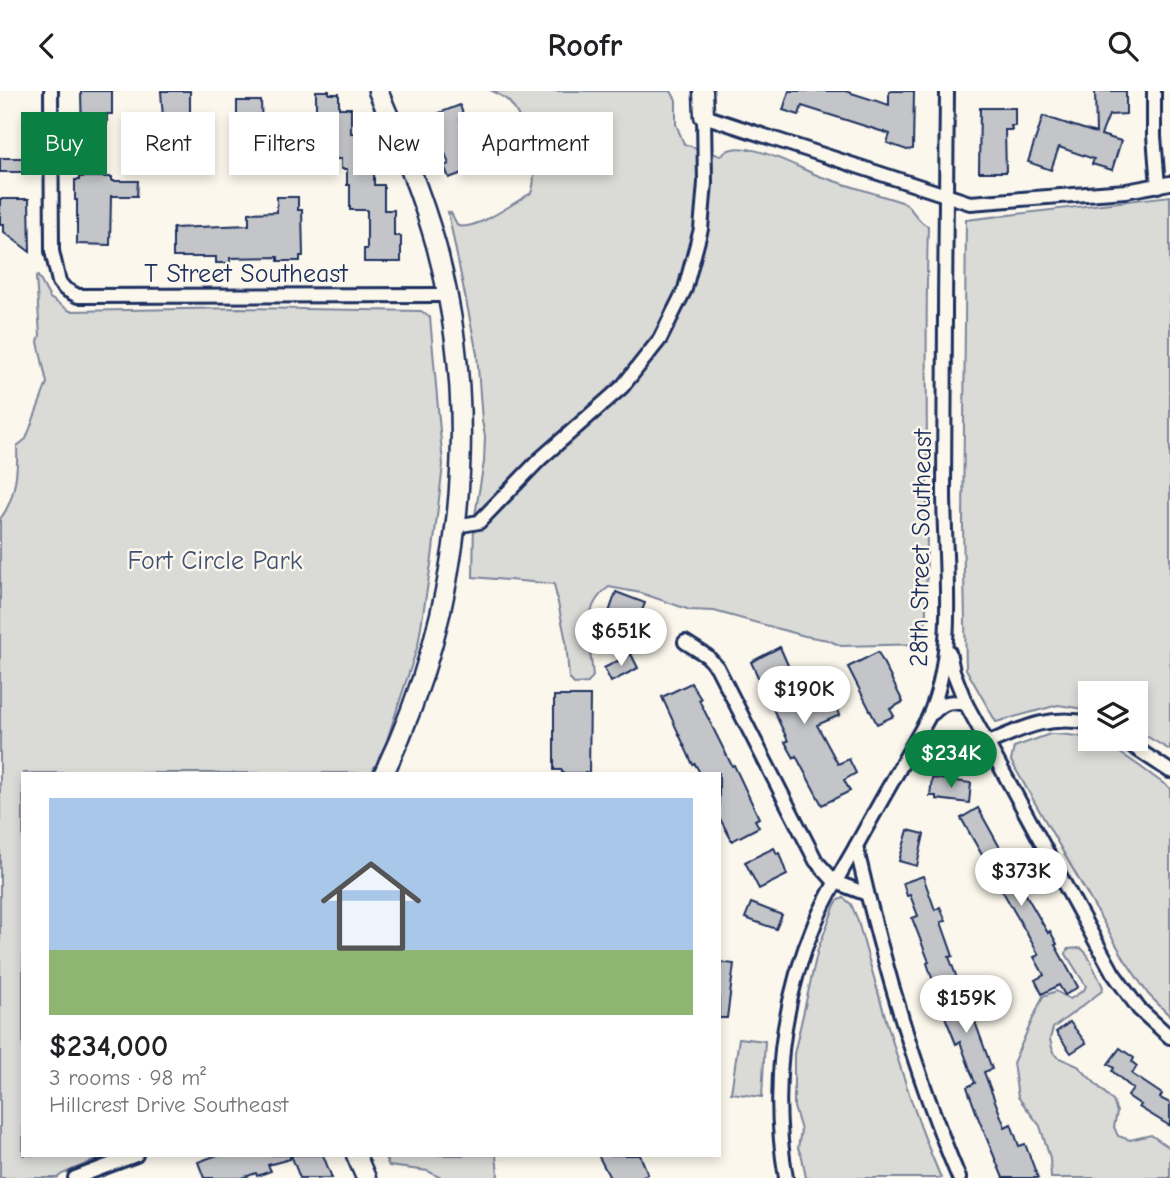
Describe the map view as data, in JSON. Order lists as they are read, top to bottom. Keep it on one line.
{"streets":{"street":["T Street Southeast","28th Street Southeast"]},"parks":["Fort Circle Park"],"page":{"header":"Roofr","chip":["Buy","Rent","Filters","New","Apartment"],"price":["$651K","$190K","$234K","$373K","$159K"],"list":[{"name":"$234,000","note":"3 rooms · 98 m² · Hillcrest Drive Southeast"}]}}
